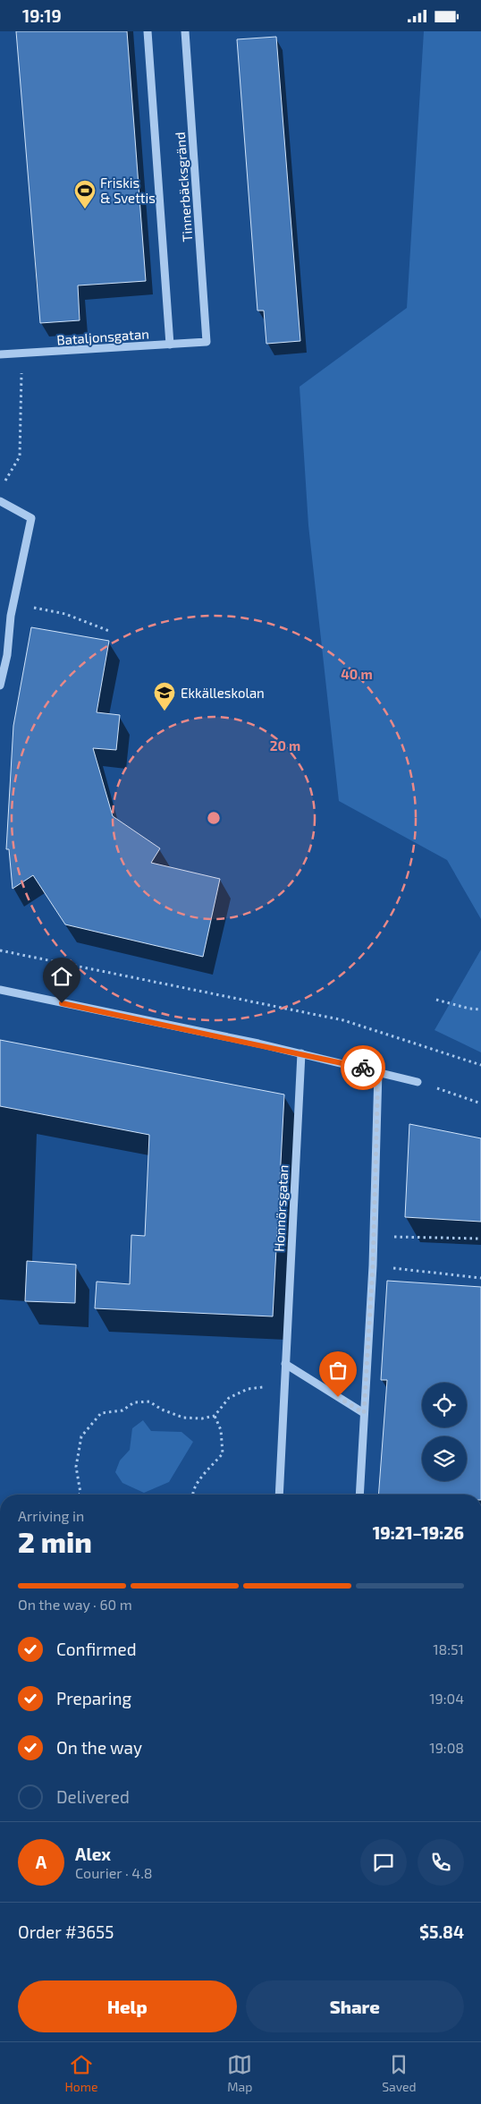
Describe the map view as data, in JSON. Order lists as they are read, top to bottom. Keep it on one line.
{"streets":{"street":["Tinnerbäcksgränd","Bataljonsgatan","Honnörsgatan"]},"crossings":[["Tinnerbäcksgränd","Bataljonsgatan"]],"places":{"sports":["Friskis & Svettis"],"school or university":["Ekkälleskolan"]},"page":{"status":"19:19","heading":["2 min","Arriving in","19:21–19:26"],"panel":["Alex","Courier · 4.8","Order #3655","$5.84"],"bar":"On the way · 60 m","list":[["Confirmed","18:51"],["Preparing","19:04"],["On the way","19:08"],"Delivered"],"round":"A","buttons":["Help","Share"],"tabs":["Home","Map","Saved"]},"rings":["40 m","20 m"]}
